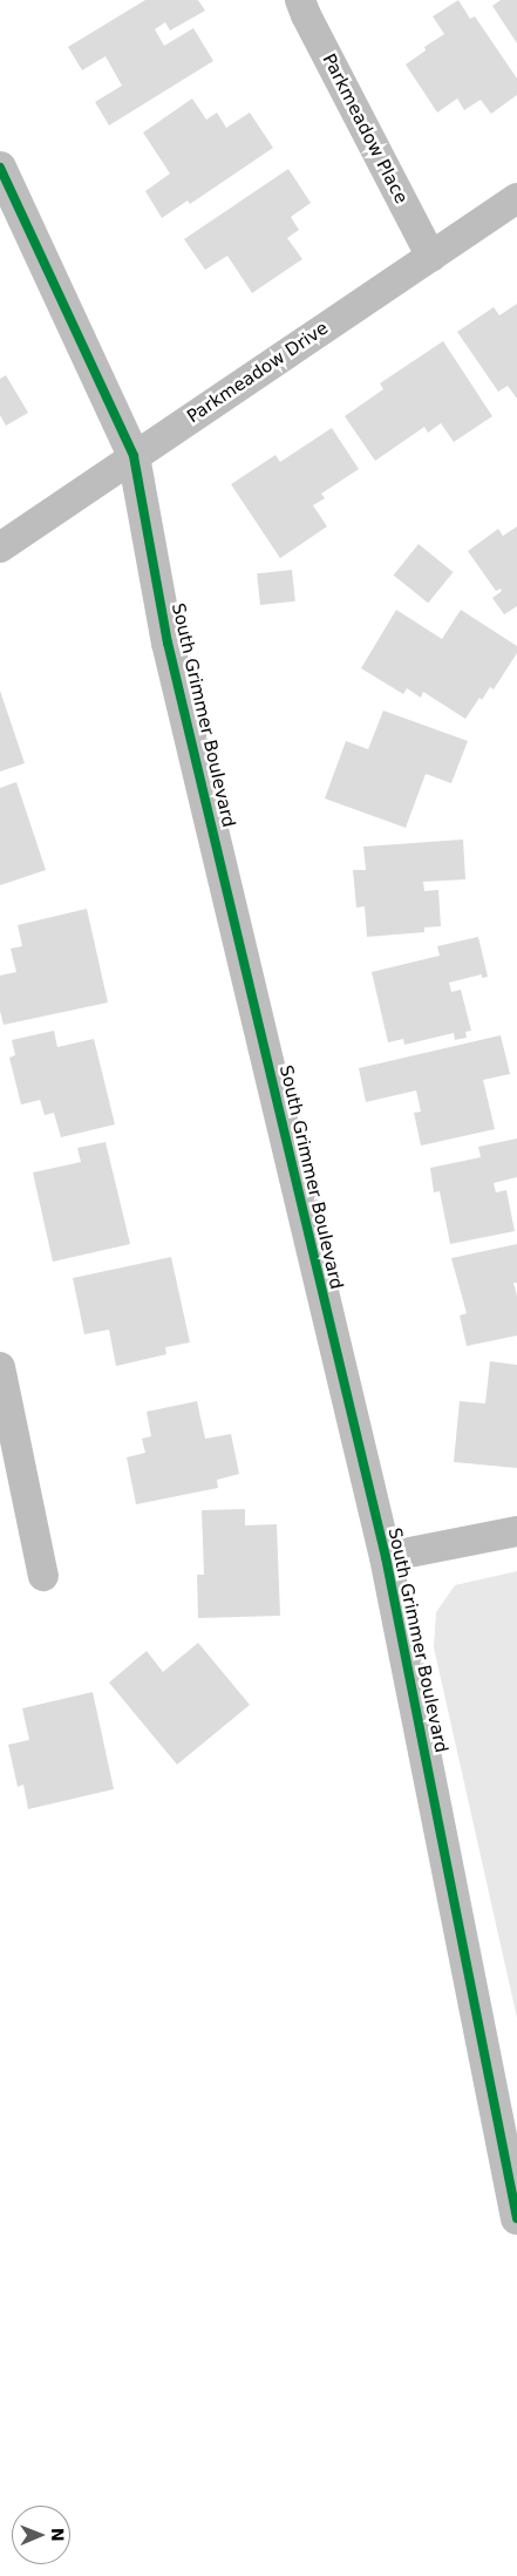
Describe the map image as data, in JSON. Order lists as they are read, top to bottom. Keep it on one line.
{"streets":{"street":["Parkmeadow Place","Parkmeadow Drive","South Grimmer Boulevard"]},"crossings":[["Parkmeadow Place","Parkmeadow Drive"],["Parkmeadow Drive","South Grimmer Boulevard"]],"north":"right"}
